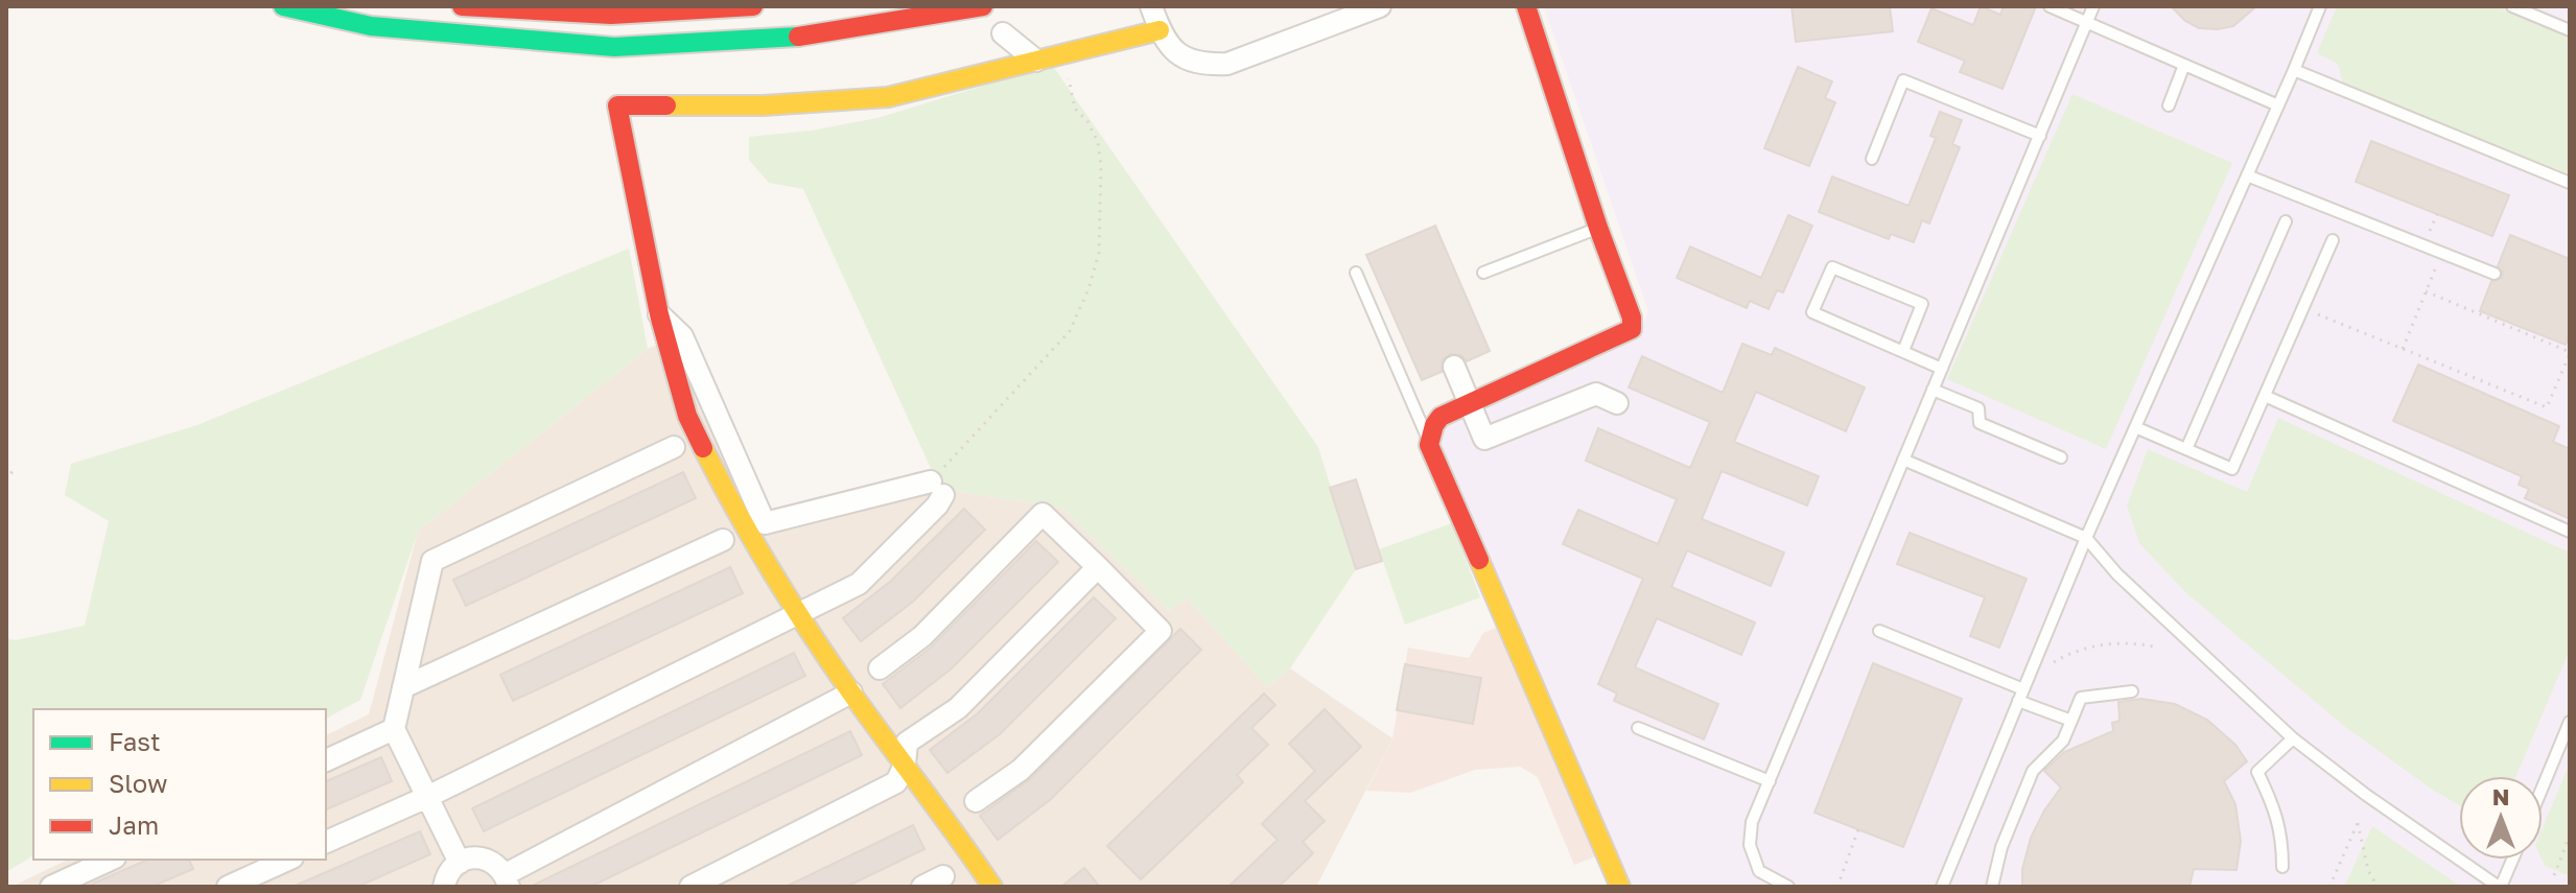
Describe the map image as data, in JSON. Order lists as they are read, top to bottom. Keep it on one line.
{"legend":["Fast","Slow","Jam"],"north":"top"}
